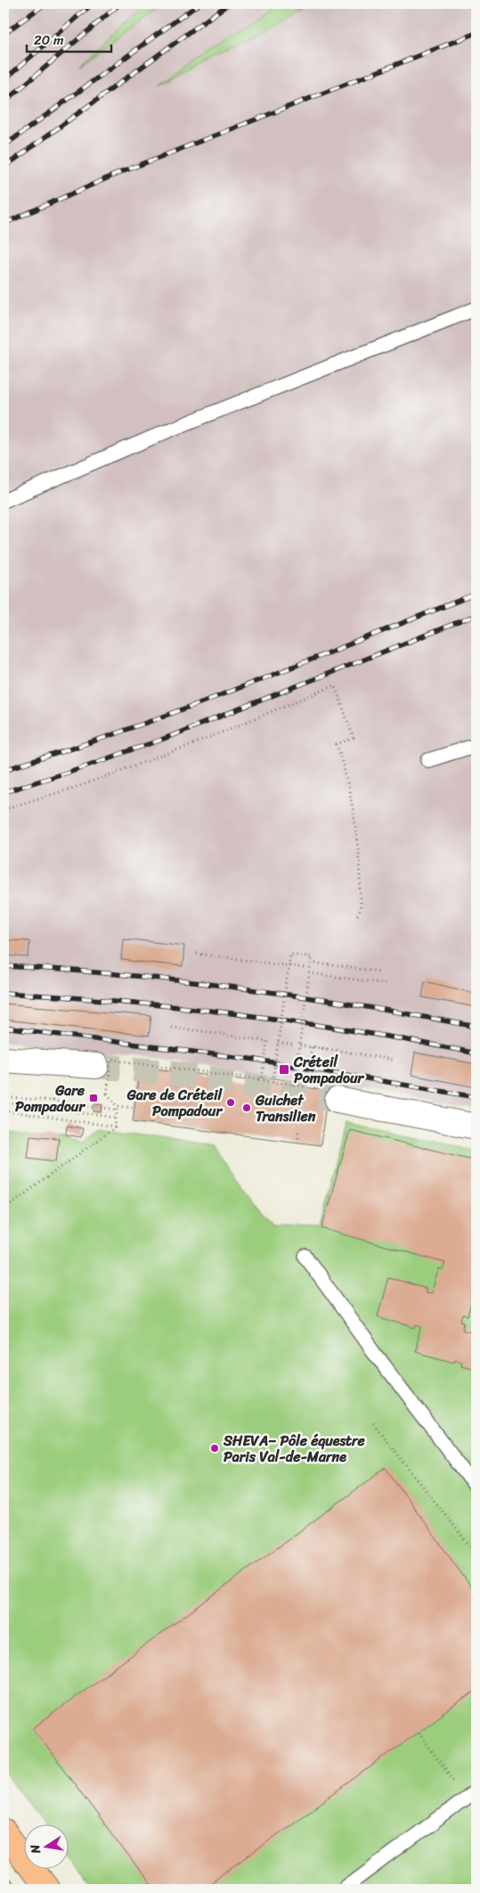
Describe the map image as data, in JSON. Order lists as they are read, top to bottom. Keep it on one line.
{"places":{"transit":["Créteil Pompadour","Gare Pompadour"],"other":["Gare de Créteil Pompadour","Guichet Transilien","SHEVA– Pôle équestre Paris Val-de-Marne"]},"scale_bar":"20 m","north":"left"}
